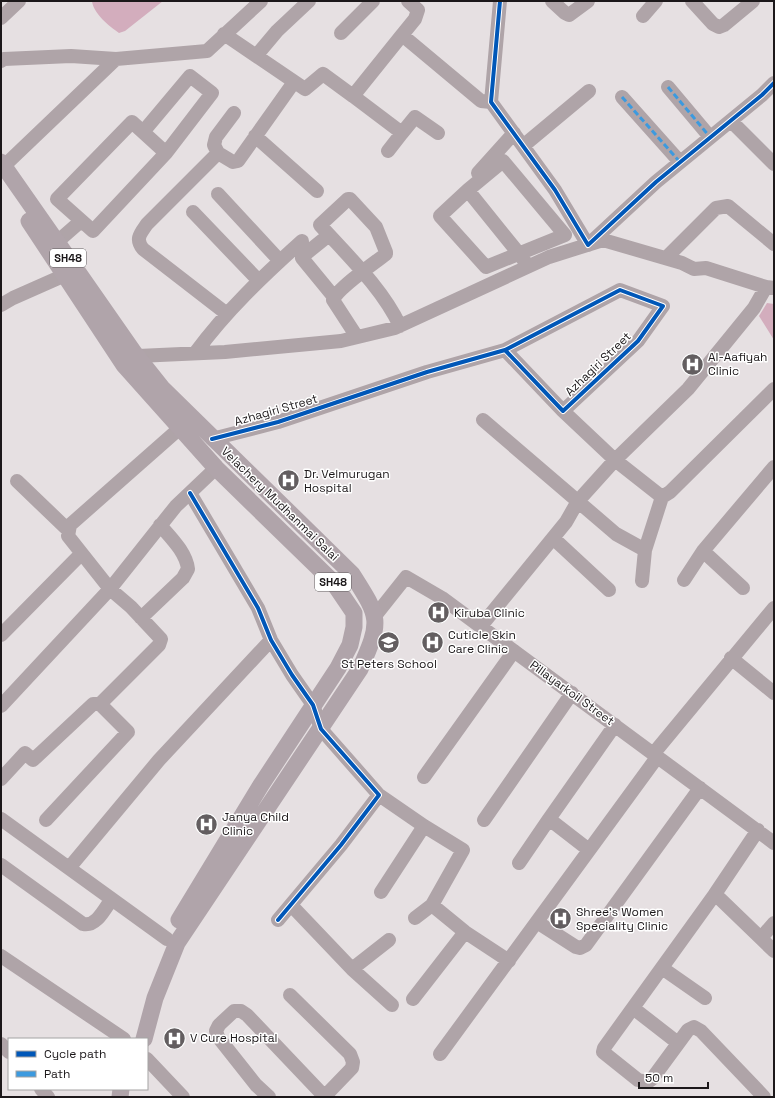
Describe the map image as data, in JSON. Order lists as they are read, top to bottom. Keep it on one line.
{"streets":{"main road":["SH48","Velachery Mudhanmai Salai"],"street":["Azhagiri Street","Pillayarkoil Street"]},"crossings":[["Azhagiri Street","Velachery Mudhanmai Salai"],["Velachery Mudhanmai Salai","Pillayarkoil Street"]],"places":{"hospital":["Al-Aafiyah Clinic","Dr. Velmurugan Hospital","Kiruba Clinic","Cuticle Skin Care Clinic","Janya Child Clinic","Shree's Women Speciality Clinic","V Cure Hospital"],"school or university":["St Peters School"]},"legend":["Cycle path","Path"],"scale_bar":"50 m"}
